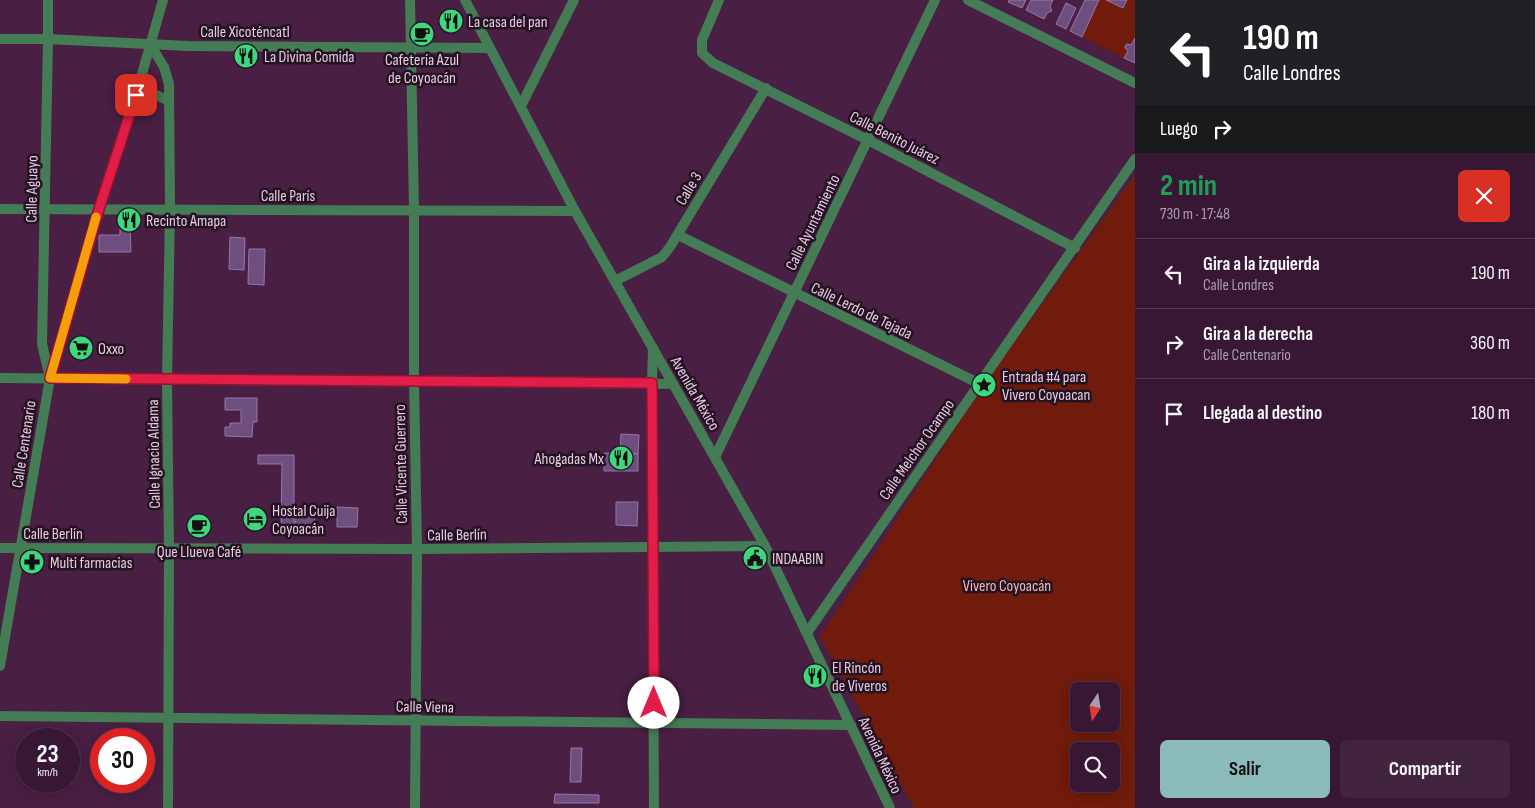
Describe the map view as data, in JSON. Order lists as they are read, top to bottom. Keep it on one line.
{"streets":{"street":["Calle Xicoténcatl","Calle Benito Juárez","Calle 3","Calle Aguayo","Calle París","Calle Ayuntamiento","Calle Lerdo de Tejada","Avenida México","Calle Centenario","Calle Melchor Ocampo","Calle Ignacio Aldama","Calle Vicente Guerrero","Calle Berlín","Calle Viena"]},"crossings":[["Calle Xicoténcatl","Calle Aguayo"],["Calle Xicoténcatl","Avenida México"],["Calle Xicoténcatl","Calle Centenario"],["Calle Xicoténcatl","Calle Ignacio Aldama"],["Calle Xicoténcatl","Calle Vicente Guerrero"],["Calle Benito Juárez","Calle 3"],["Calle Benito Juárez","Calle Ayuntamiento"],["Calle Benito Juárez","Calle Melchor Ocampo"],["Calle 3","Calle Lerdo de Tejada"],["Calle 3","Avenida México"],["Calle Aguayo","Calle París"],["Calle Aguayo","Calle Centenario"],["Calle París","Avenida México"],["Calle París","Calle Centenario"],["Calle París","Calle Ignacio Aldama"],["Calle París","Calle Vicente Guerrero"],["Calle Ayuntamiento","Calle Lerdo de Tejada"],["Calle Ayuntamiento","Avenida México"],["Calle Lerdo de Tejada","Calle Melchor Ocampo"],["Avenida México","Calle Melchor Ocampo"],["Avenida México","Calle Berlín"],["Avenida México","Calle Viena"],["Calle Centenario","Calle Ignacio Aldama"],["Calle Centenario","Calle Berlín"],["Calle Ignacio Aldama","Calle Berlín"],["Calle Ignacio Aldama","Calle Viena"],["Calle Vicente Guerrero","Calle Berlín"],["Calle Vicente Guerrero","Calle Viena"]],"parks":["Vivero Coyoacán"],"places":{"restaurant":["La casa del pan","La Divina Comida","Recinto Amapa","Ahogadas Mx","El Rincón de Viveros"],"cafe":["Cafetería Azul de Coyoacán","Que Llueva Café"],"supermarket":["Oxxo"],"place":["Entrada #4 para Vivero Coyoacan"],"hotel":["Hostal Cuija Coyoacán"],"public building":["INDAABIN"],"pharmacy":["Multi farmacias"]},"north":"bottom","page":{"turn":["190 m","Calle Londres"],"then":"Luego","heading":["2 min","730 m · 17:48"],"list":[{"name":"Gira a la izquierda","note":"Calle Londres","value":"190 m"},{"name":"Gira a la derecha","note":"Calle Centenario","value":"360 m"},{"name":"Llegada al destino","value":"180 m"}],"speed":"23 km/h","limit":"30","buttons":["Salir","Compartir"]}}
